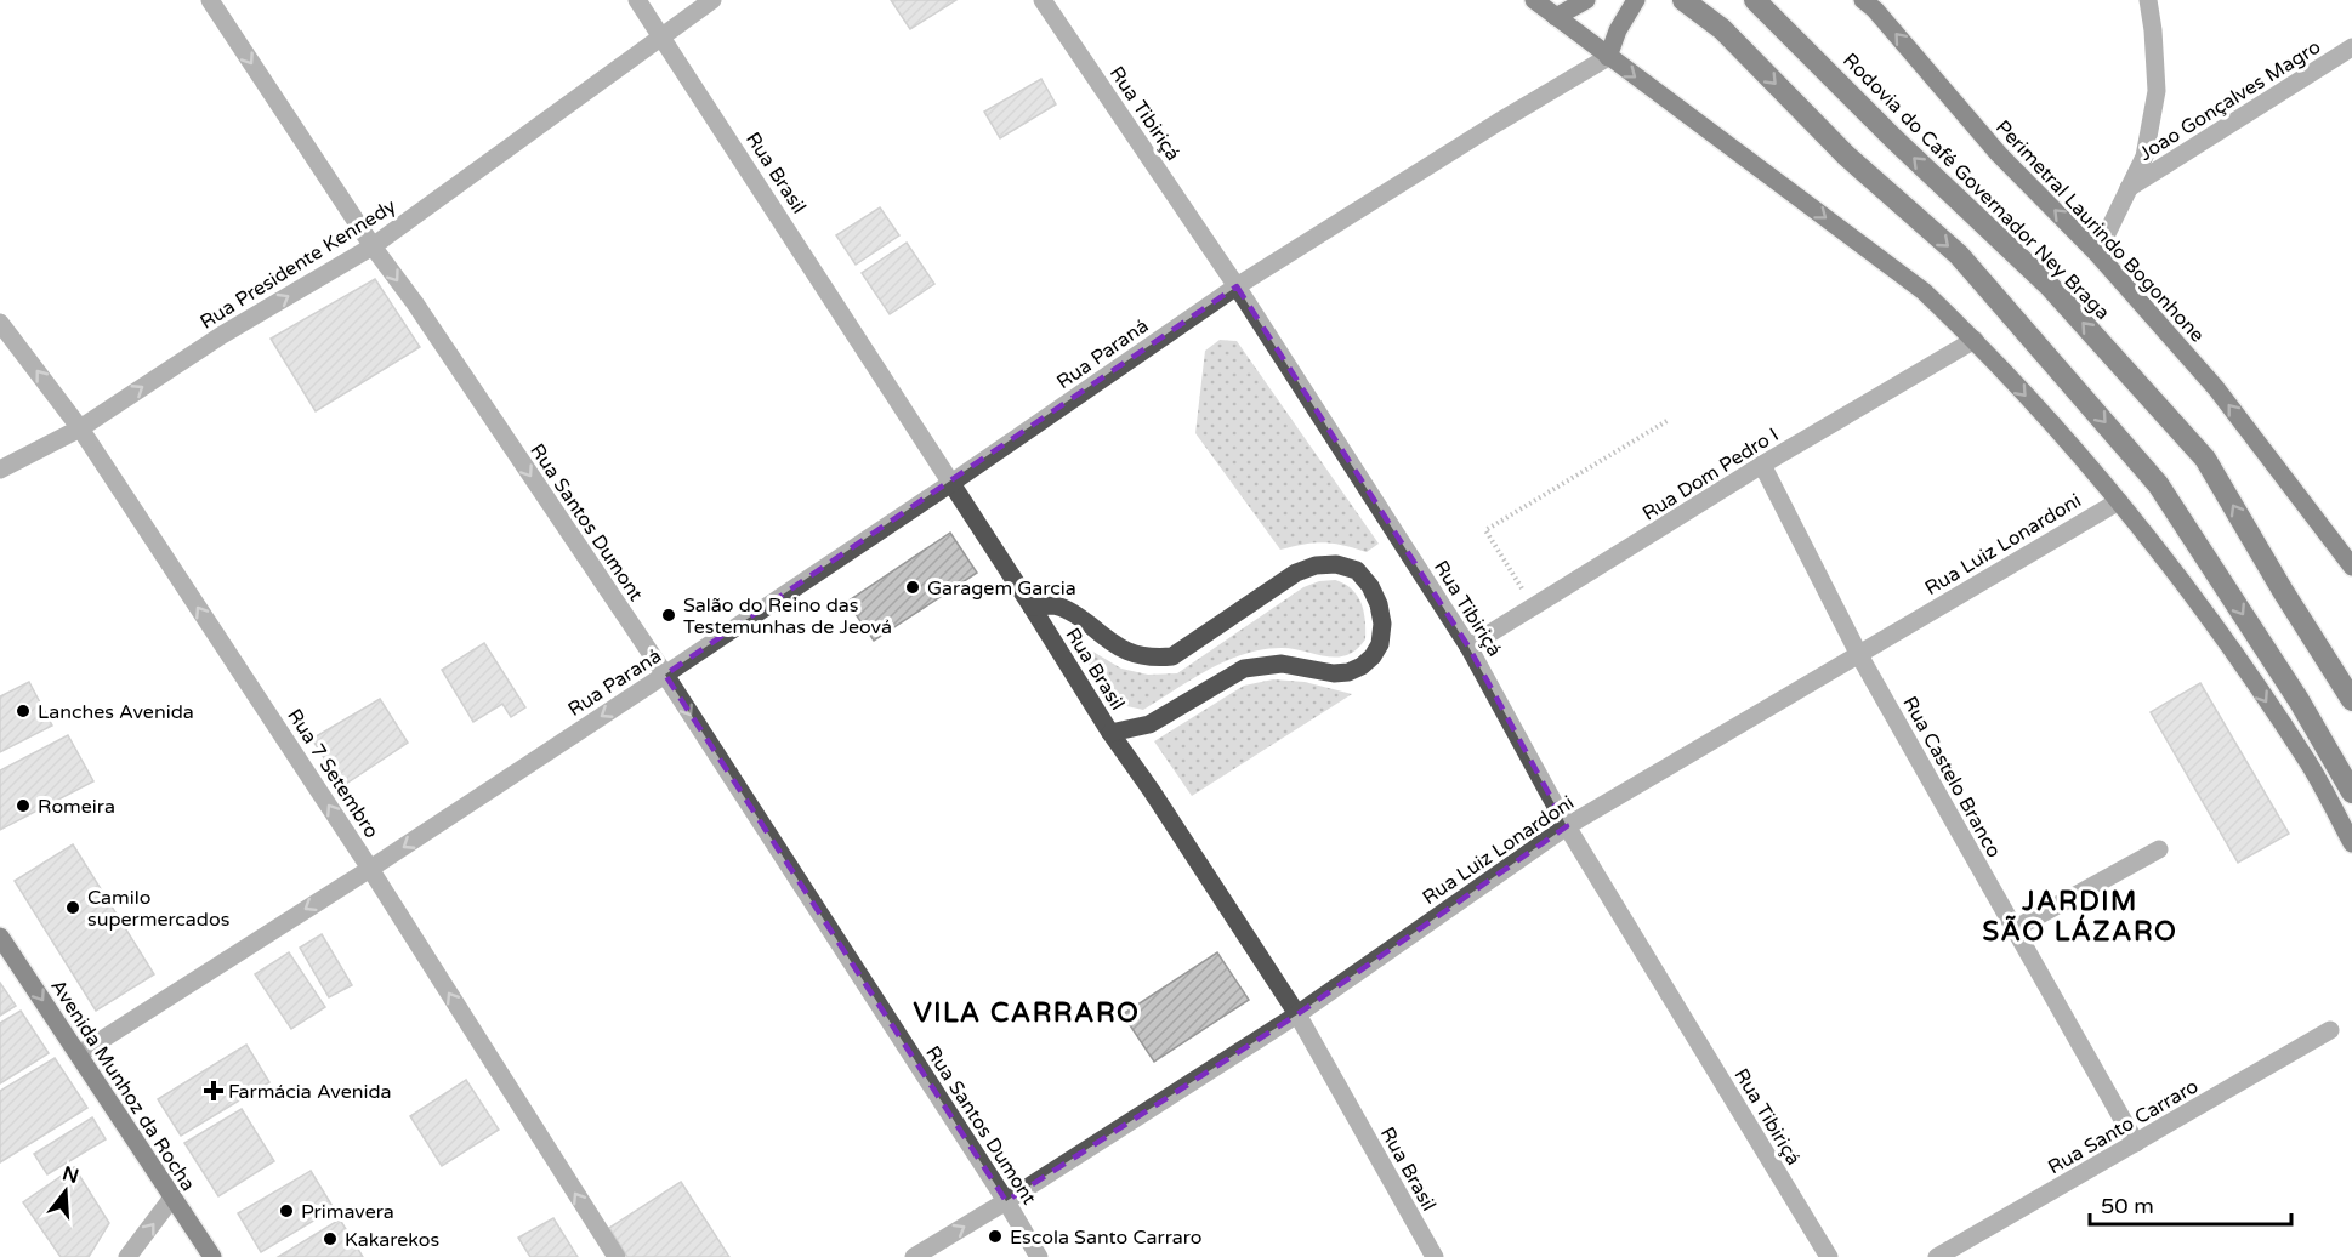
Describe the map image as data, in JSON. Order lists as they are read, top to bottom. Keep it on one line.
{"streets":{"highway":["Rodovia do Café Governador Ney Braga"],"main road":["Perimetral Laurindo Bogonhone","Avenida Munhoz da Rocha"],"street":["Joao Gonçalves Magro","Rua Tibiriçá","Rua Brasil","Rua Presidente Kennedy","Rua Paraná","Rua Dom Pedro I","Rua Santos Dumont","Rua Luiz Lonardoni","Rua 7 Setembro","Rua Castelo Branco","Rua Santo Carraro"]},"crossings":[["Rua Tibiriçá","Rua Paraná"],["Rua Tibiriçá","Rua Dom Pedro I"],["Rua Tibiriçá","Rua Luiz Lonardoni"],["Rua Brasil","Rua Presidente Kennedy"],["Rua Brasil","Rua Paraná"],["Rua Brasil","Rua Luiz Lonardoni"],["Rua Presidente Kennedy","Rua Santos Dumont"],["Rua Presidente Kennedy","Rua 7 Setembro"],["Rua Paraná","Rua Santos Dumont"],["Rua Paraná","Rua 7 Setembro"],["Rua Paraná","Avenida Munhoz da Rocha"],["Rua Dom Pedro I","Rua Castelo Branco"],["Rua Santos Dumont","Rua Luiz Lonardoni"],["Rua Luiz Lonardoni","Rua Castelo Branco"],["Rua Castelo Branco","Rua Santo Carraro"]],"one_way":["Rua Presidente Kennedy","Rua Paraná","Rua Santos Dumont","Rua 7 Setembro","Avenida Munhoz da Rocha"],"districts":["JARDIM SÃO LÁZARO","VILA CARRARO"],"places":{"other":["Garagem Garcia","Salão do Reino das Testemunhas de Jeová","Lanches Avenida","Romeira","Camilo supermercados","Primavera","Escola Santo Carraro","Kakarekos"],"health":["Farmácia Avenida"]},"scale_bar":"50 m","north":"top"}
